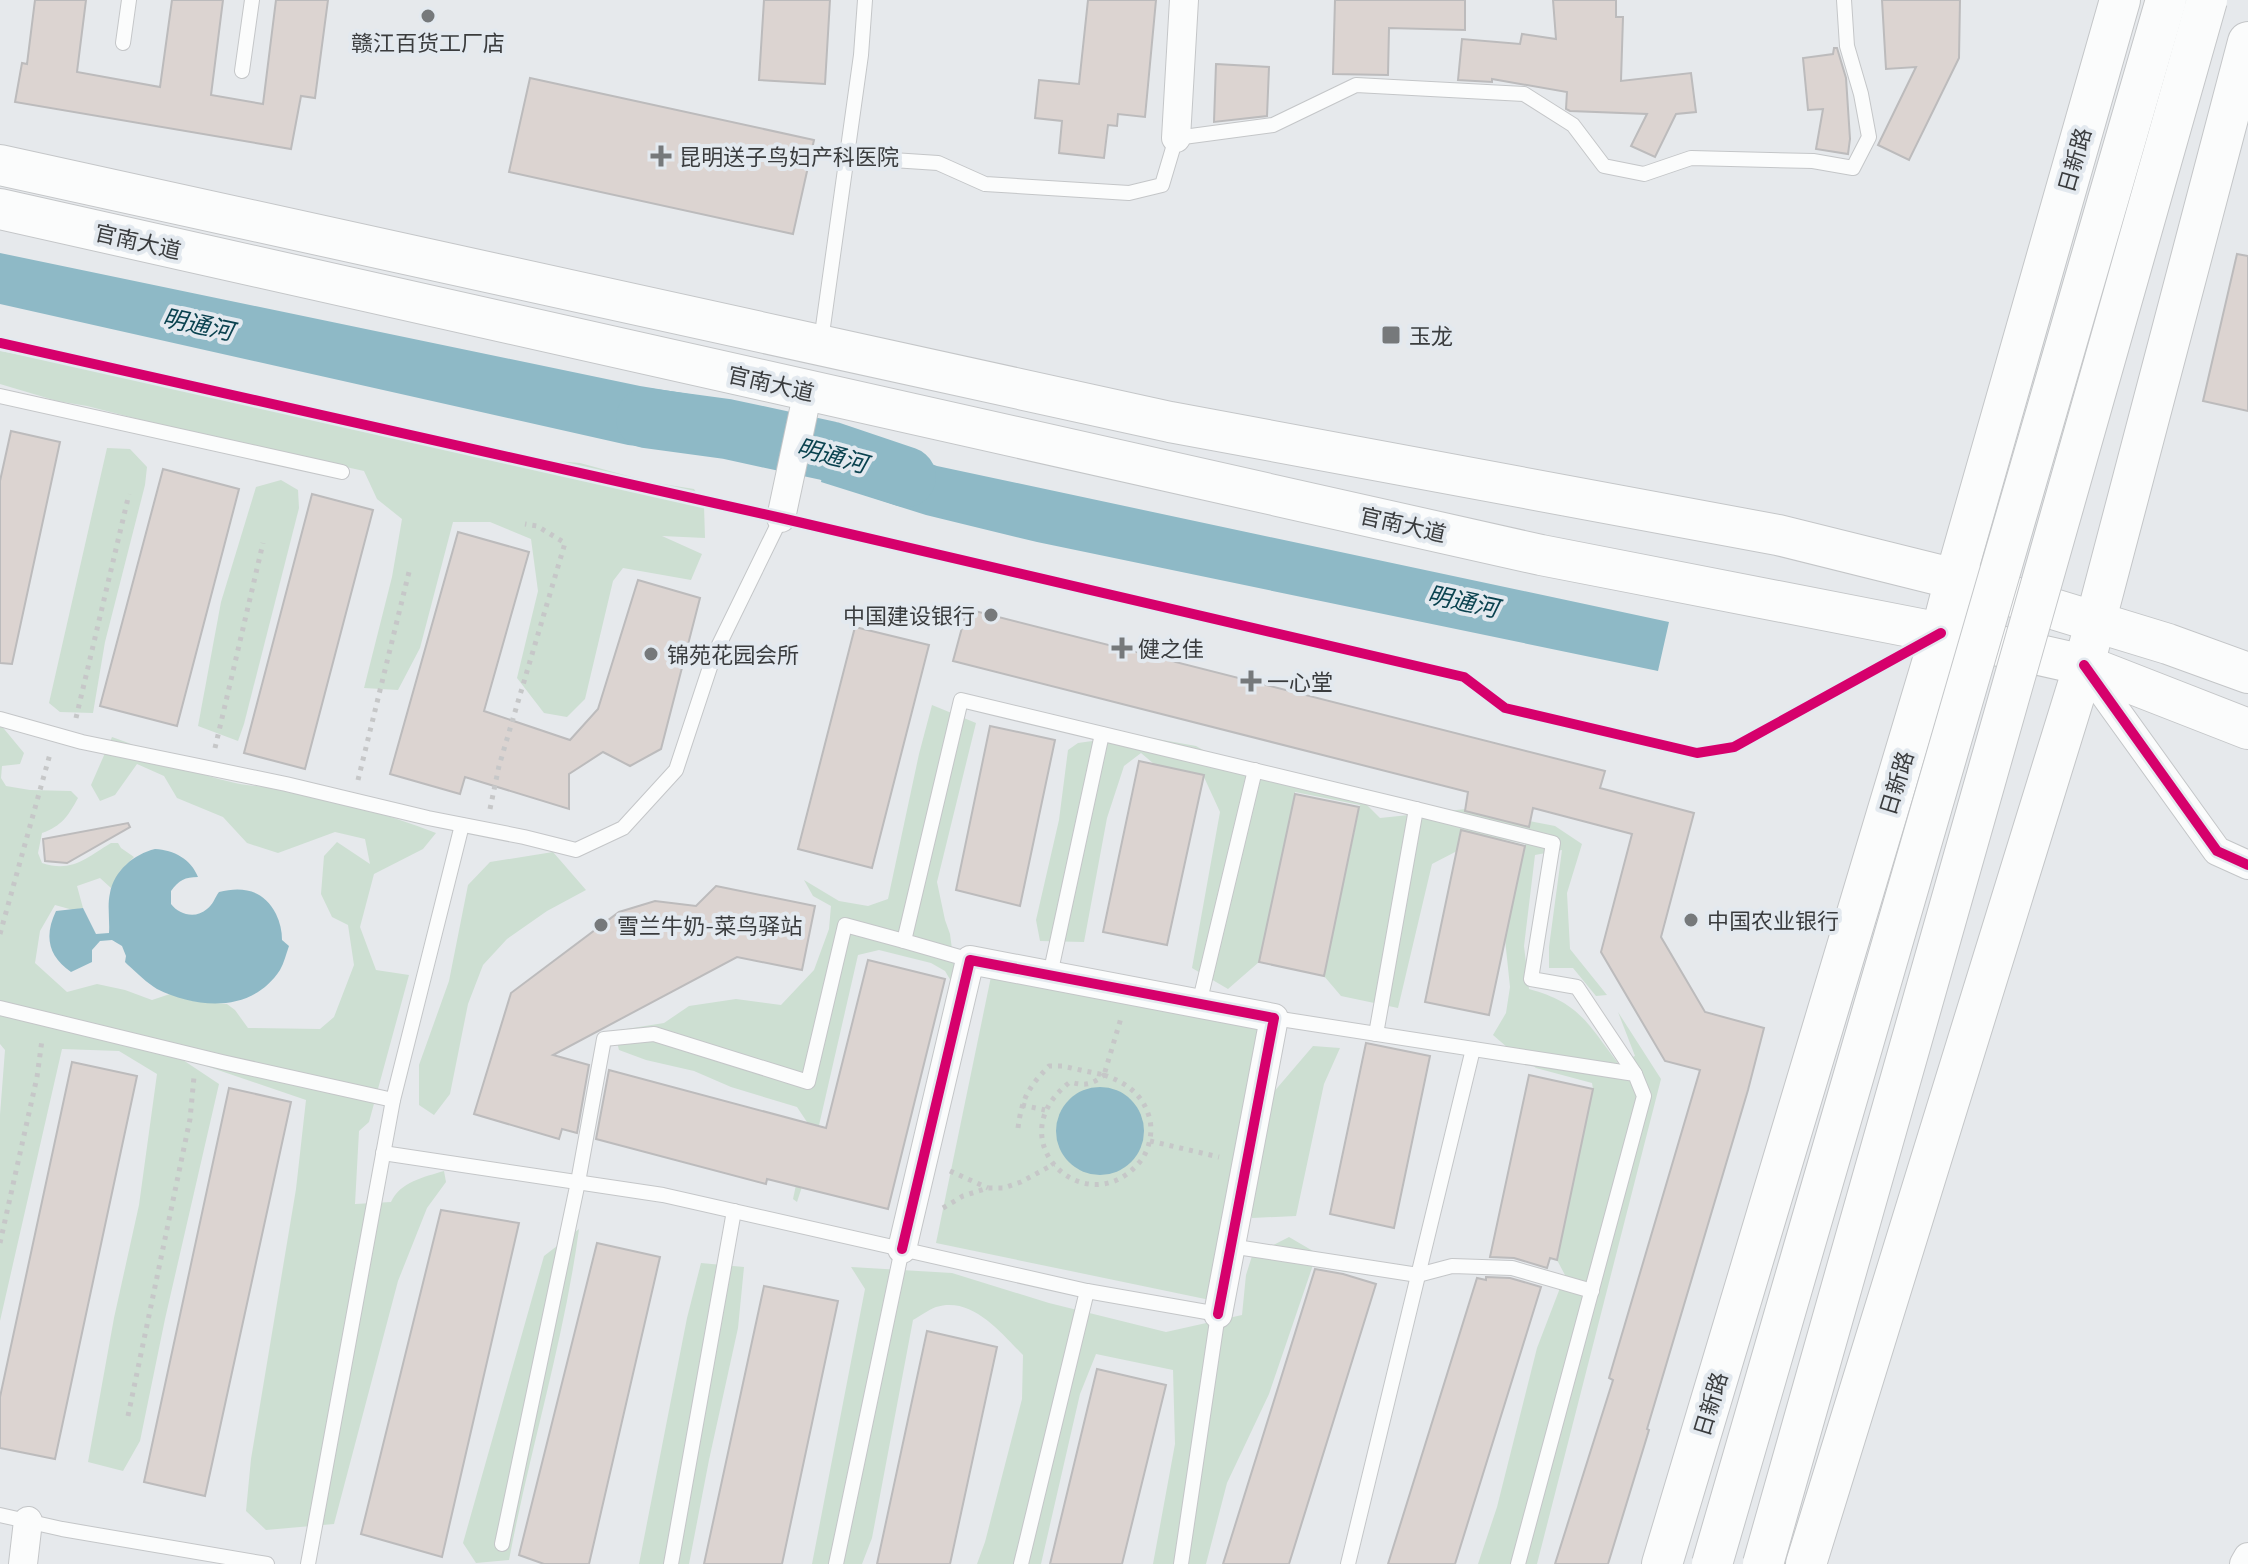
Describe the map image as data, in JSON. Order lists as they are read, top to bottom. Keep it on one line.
{"streets":{"main road":["日新路","官南大道"]},"crossings":[["日新路","官南大道"]],"water":["明通河"],"places":{"other":["赣江百货工厂店","中国建设银行","锦苑花园会所","中国农业银行","雪兰牛奶-菜鸟驿站"],"health":["昆明送子鸟妇产科医院","健之佳","一心堂"],"transit":["玉龙"]}}
